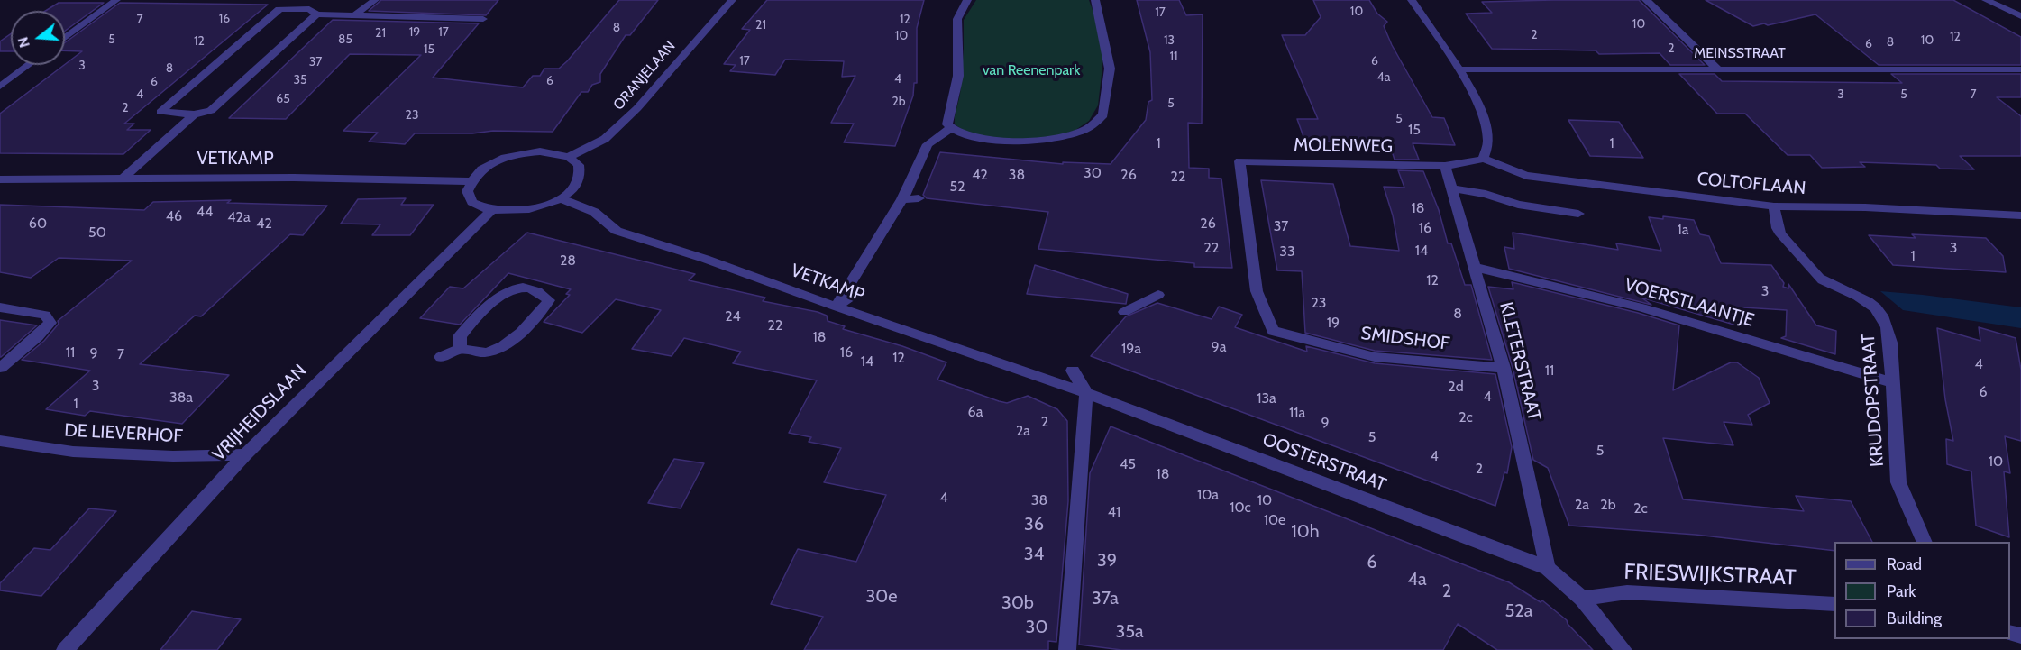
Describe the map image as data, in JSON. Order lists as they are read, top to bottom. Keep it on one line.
{"streets":{"street":["MEINSSTRAAT","ORANJELAAN","MOLENWEG","VETKAMP","COLTOFLAAN","VOERSTLAANTJE","SMIDSHOF","KLETERSTRAAT","KRUDOPSTRAAT","VRIJHEIDSLAAN","DE LIEVERHOF","OOSTERSTRAAT","FRIESWIJKSTRAAT"]},"crossings":[["MOLENWEG","COLTOFLAAN"],["MOLENWEG","SMIDSHOF"],["MOLENWEG","KLETERSTRAAT"],["VETKAMP","OOSTERSTRAAT"],["COLTOFLAAN","KRUDOPSTRAAT"],["VOERSTLAANTJE","KLETERSTRAAT"],["VOERSTLAANTJE","KRUDOPSTRAAT"],["SMIDSHOF","KLETERSTRAAT"],["KLETERSTRAAT","OOSTERSTRAAT"],["VRIJHEIDSLAAN","DE LIEVERHOF"]],"parks":["van Reenenpark"],"house_numbers":["10","17","16","7","12","10","21","8","19","17","21","2","10","12","5","85","13","10","12","8","6","2","15","11","17","6","37","3","8","4a","4","35","6","6","4","3","5","7","65","2b","5","2","23","5","15","1","1","30","42","38","26","22","52","18","44","46","42a","60","42","26","37","16","1a","50","22","3","14","33","1","28","12","3","23","8","24","19","22","18","9a","19a","11","16","9","7","12","14","4","11","3","2d","6","4","38a","13a","1","6a","11a","2c","2","9","2a","5","5","4","10","45","2","18","10a","4","38","10","2a","2b","10c","2c","41","10e","36","10h","34","39","6","4a","2","30e","37a","30b","52a","30","35a"],"legend":["Road","Park","Building"],"north":"left"}
